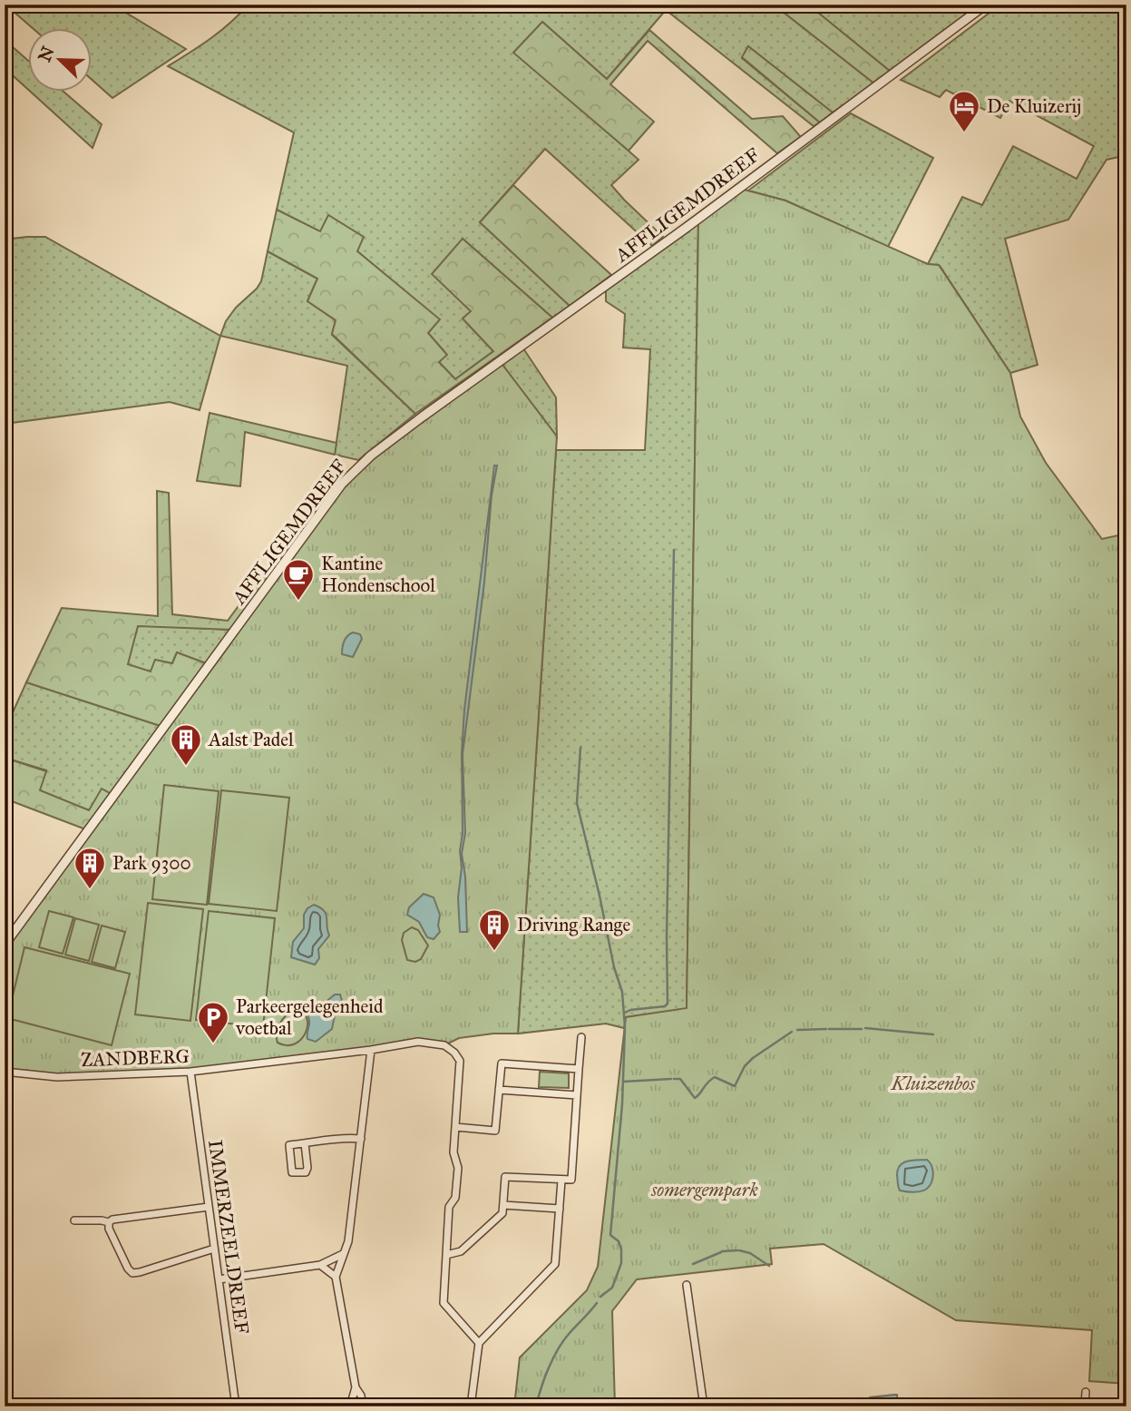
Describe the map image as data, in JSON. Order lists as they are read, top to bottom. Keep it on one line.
{"streets":{"street":["AFFLIGEMDREEF","ZANDBERG","IMMERZEELDREEF"]},"crossings":[["ZANDBERG","IMMERZEELDREEF"]],"parks":["Kluizenbos","somergempark"],"places":{"hotel":["De Kluizerij"],"cafe":["Kantine Hondenschool"],"building":["Aalst Padel","Park 9300","Driving Range"],"parking":["Parkeergelegenheid voetbal"]},"north":"top left"}
